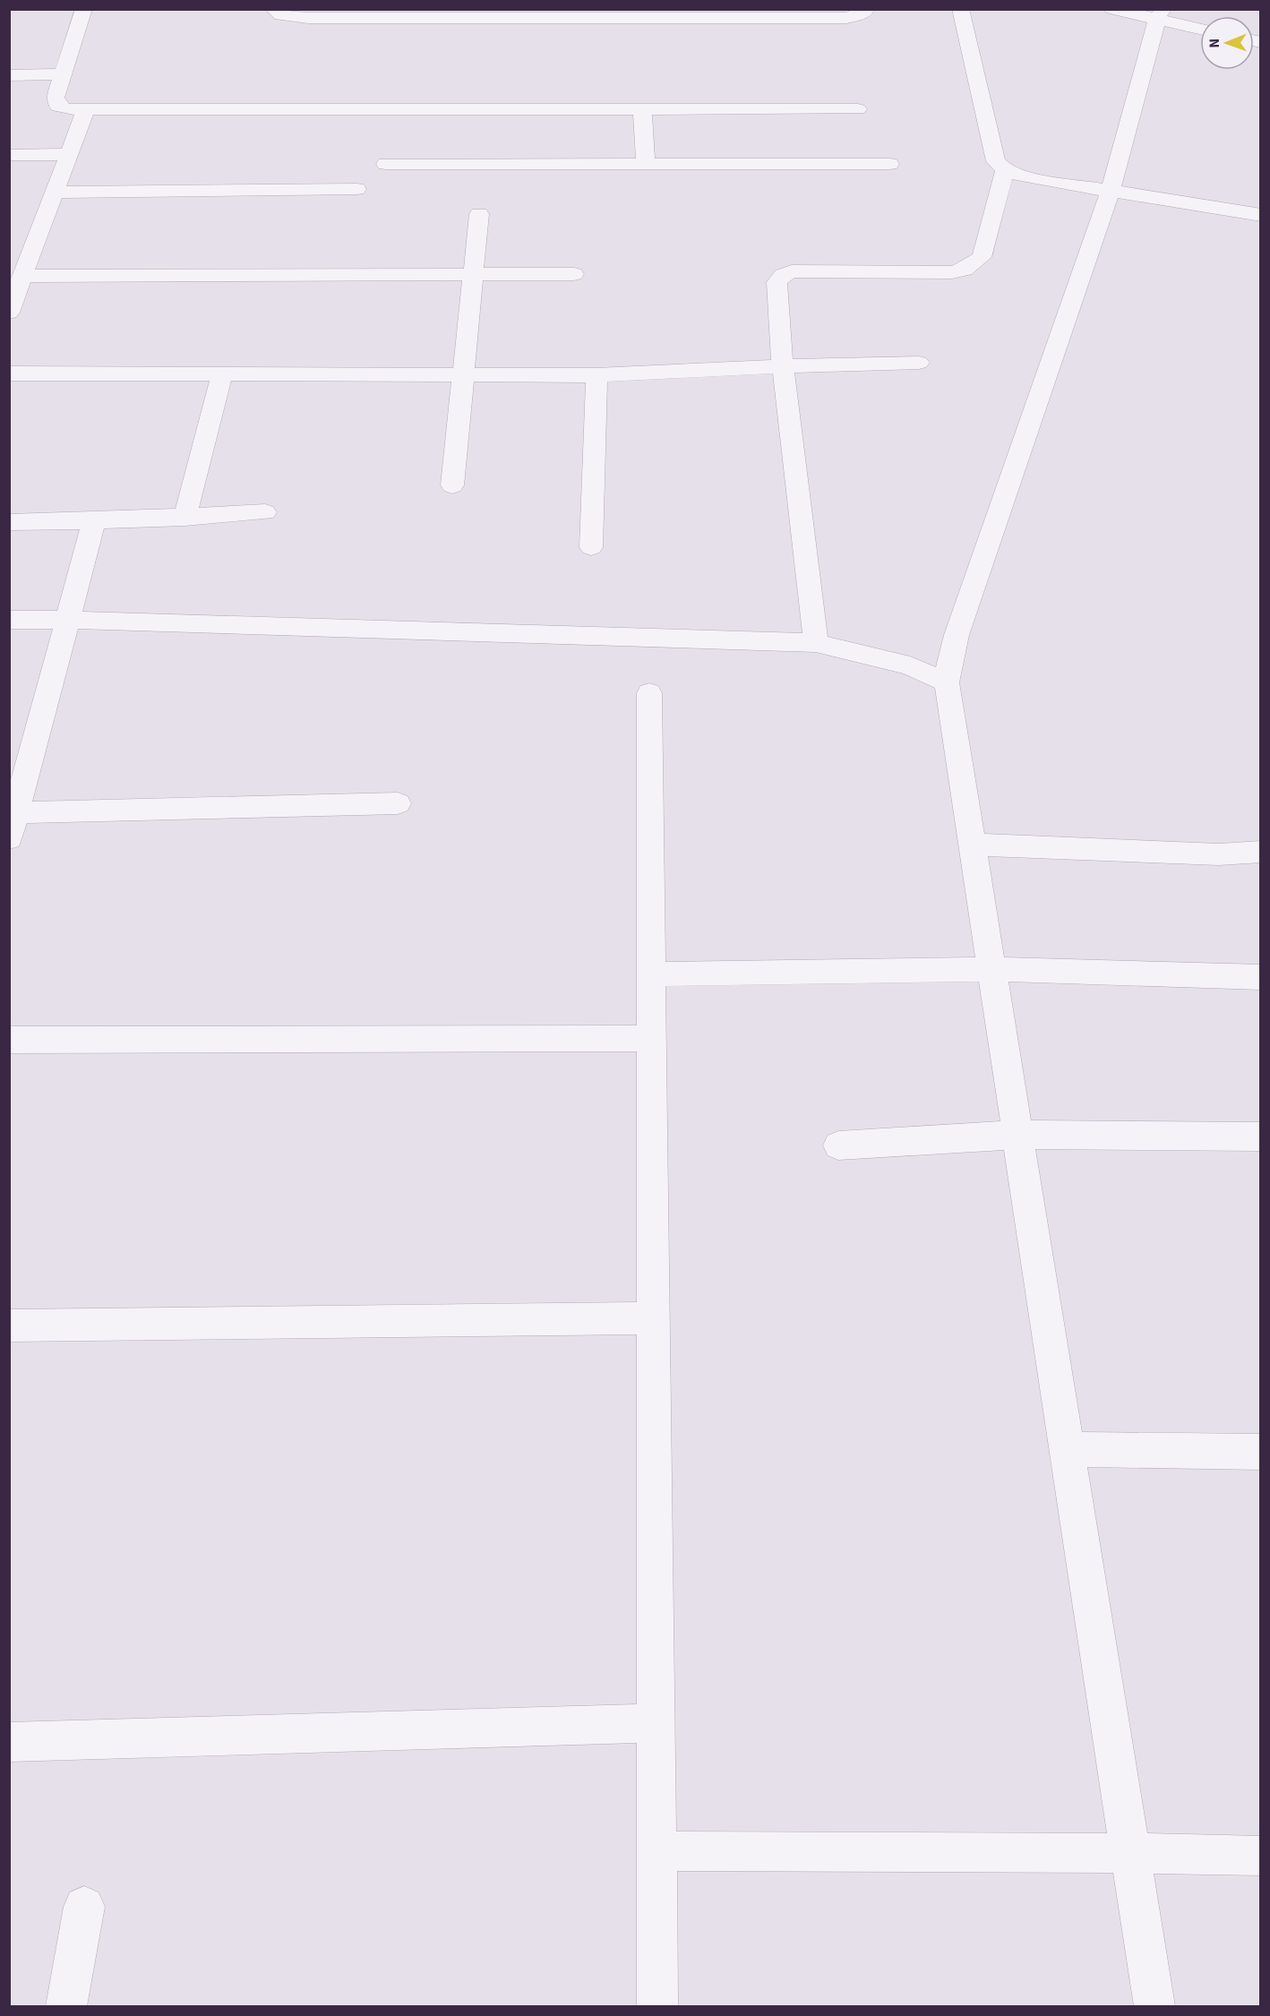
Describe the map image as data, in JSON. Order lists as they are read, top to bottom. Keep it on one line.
{"north":"left"}
